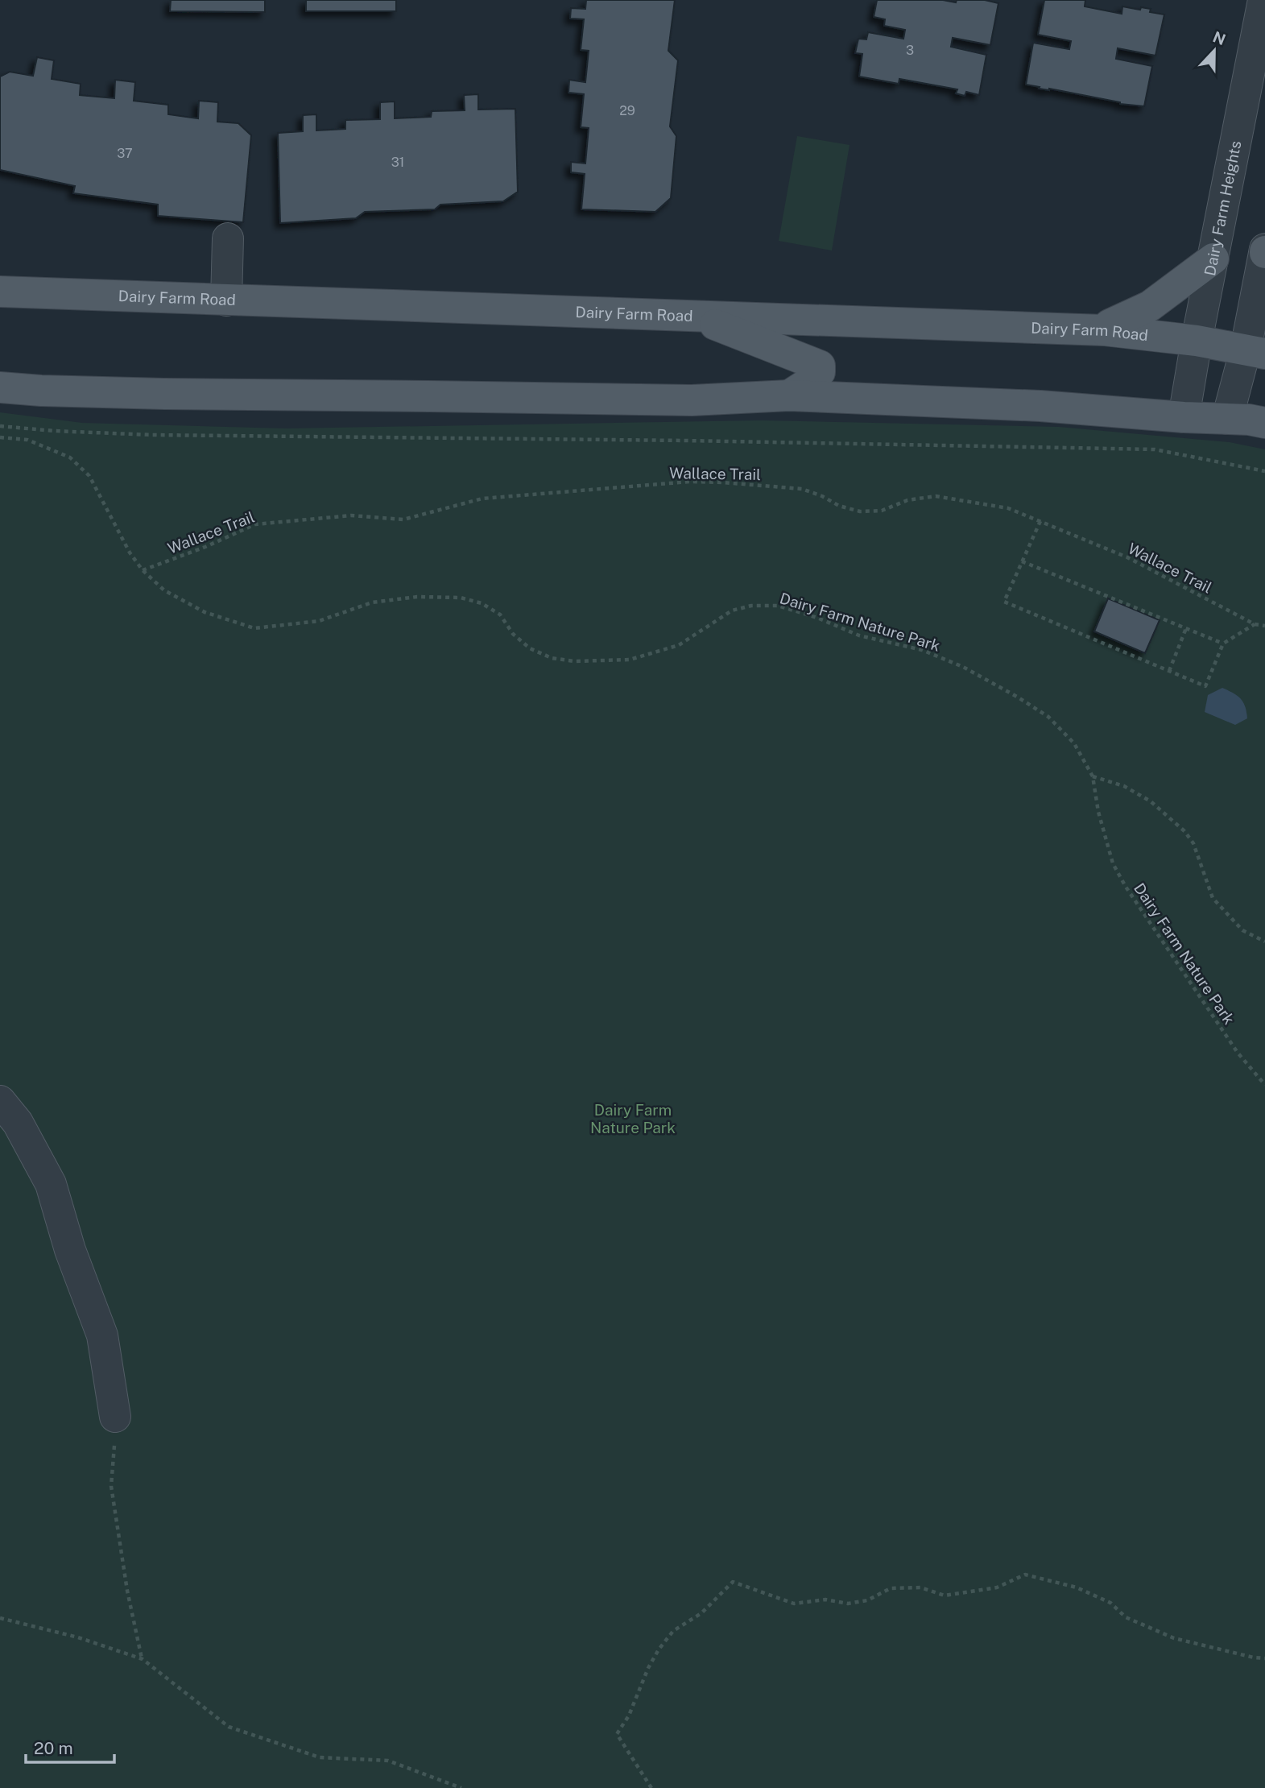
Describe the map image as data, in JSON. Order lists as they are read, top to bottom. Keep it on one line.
{"streets":{"main road":["Dairy Farm Road"],"street":["Dairy Farm Heights"],"path":["Wallace Trail","Dairy Farm Nature Park"]},"crossings":[["Dairy Farm Heights","Dairy Farm Road"],["Wallace Trail","Dairy Farm Nature Park"]],"parks":["Dairy Farm Nature Park"],"house_numbers":["3","29","37","31"],"scale_bar":"20 m","north":"top"}
